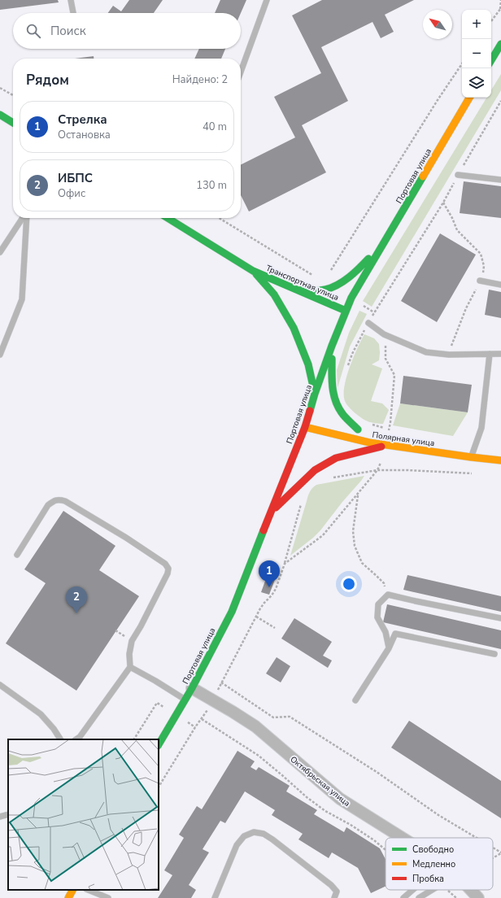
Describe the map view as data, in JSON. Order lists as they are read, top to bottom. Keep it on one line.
{"streets":{"main road":["Портовая улица","Транспортная улица","Полярная улица"],"street":["Октябрьская улица"]},"crossings":[["Портовая улица","Транспортная улица"],["Портовая улица","Полярная улица"],["Портовая улица","Октябрьская улица"]],"legend":["Свободно","Медленно","Пробка"],"north":"top left","page":{"map_buttons":["+","−"],"search":"Поиск","heading":["Рядом","Найдено: 2"],"list":[{"mark":"1","name":"Стрелка","note":"Остановка","value":"40 m"},{"mark":"2","name":"ИБПС","note":"Офис","value":"130 m"}],"pins":["1","2"]}}
